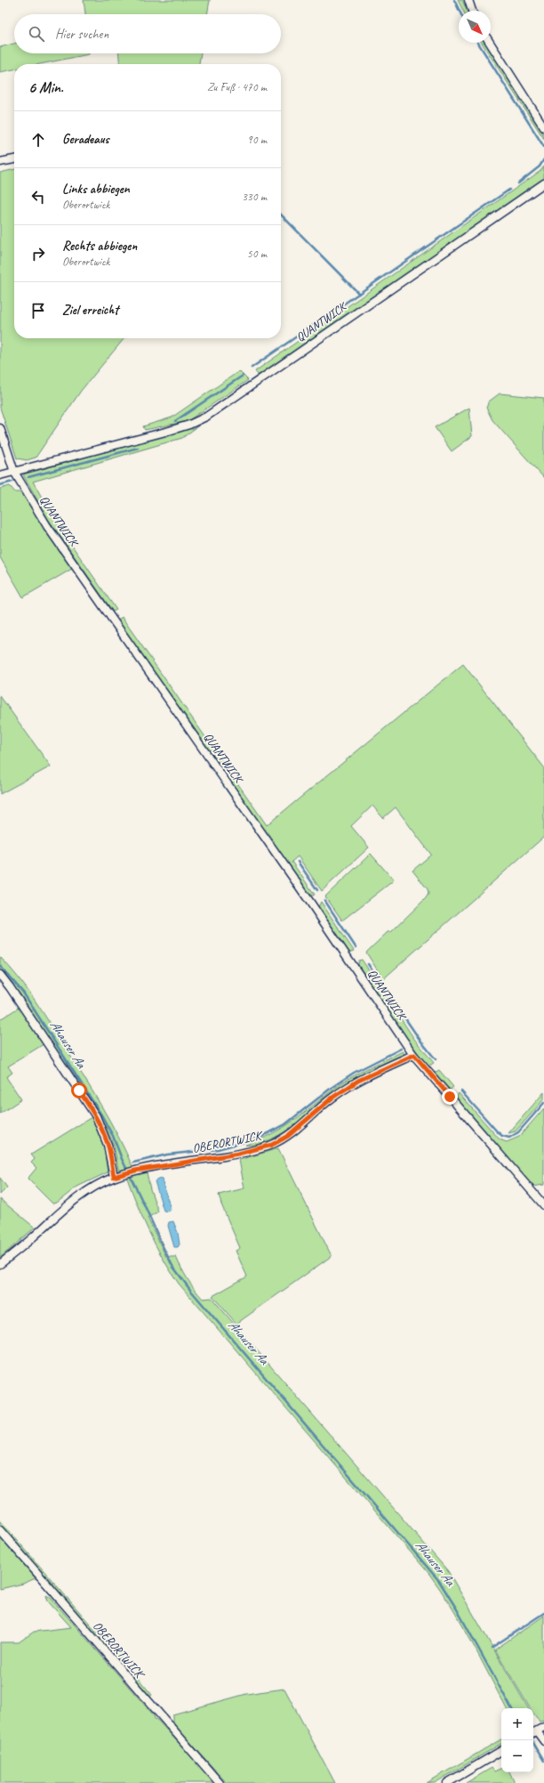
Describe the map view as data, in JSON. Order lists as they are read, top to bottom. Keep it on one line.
{"streets":{"street":["QUANTWICK","OBERORTWICK"]},"crossings":[["QUANTWICK","OBERORTWICK"]],"water":["Ahauser Aa"],"north":"bottom right","page":{"search":"Hier suchen","heading":["6 Min.","Zu Fuß · 470 m"],"list":[["Geradeaus","90 m"],["Links abbiegen","Oberortwick","330 m"],["Rechts abbiegen","Oberortwick","50 m"],"Ziel erreicht"],"map_buttons":["+","−"]}}
